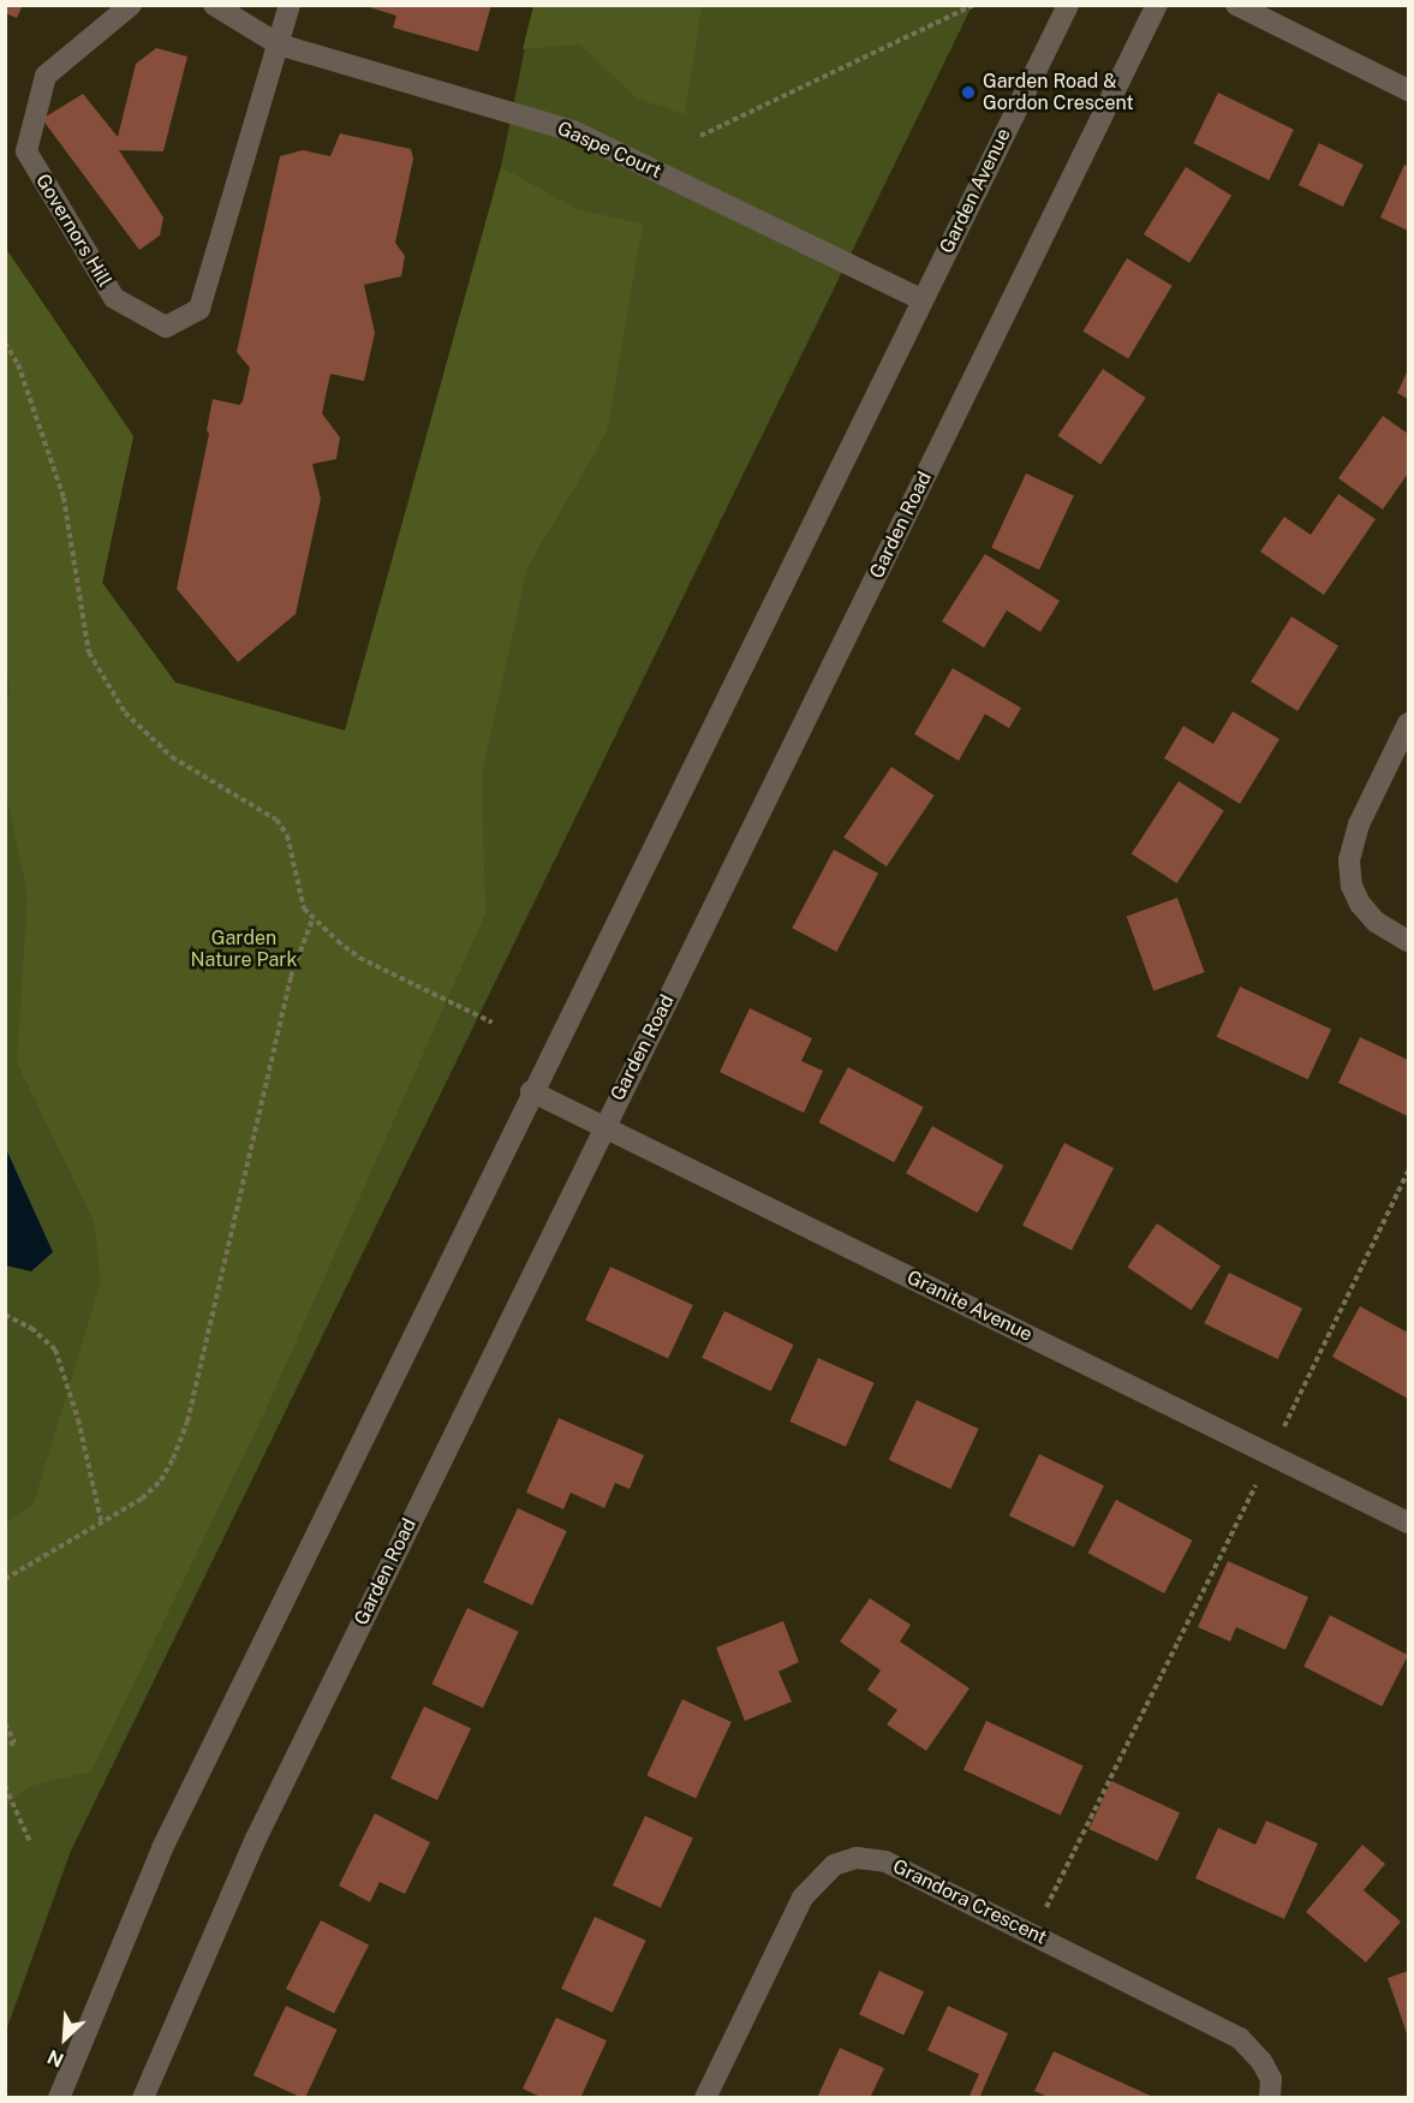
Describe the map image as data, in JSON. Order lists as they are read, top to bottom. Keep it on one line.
{"streets":{"street":["Gaspe Court","Garden Avenue","Governors Hill","Garden Road","Granite Avenue","Grandora Crescent"]},"crossings":[["Gaspe Court","Garden Avenue"],["Gaspe Court","Governors Hill"],["Garden Road","Granite Avenue"]],"parks":["Garden Nature Park"],"places":["Garden Road & Gordon Crescent"],"north":"bottom left"}
